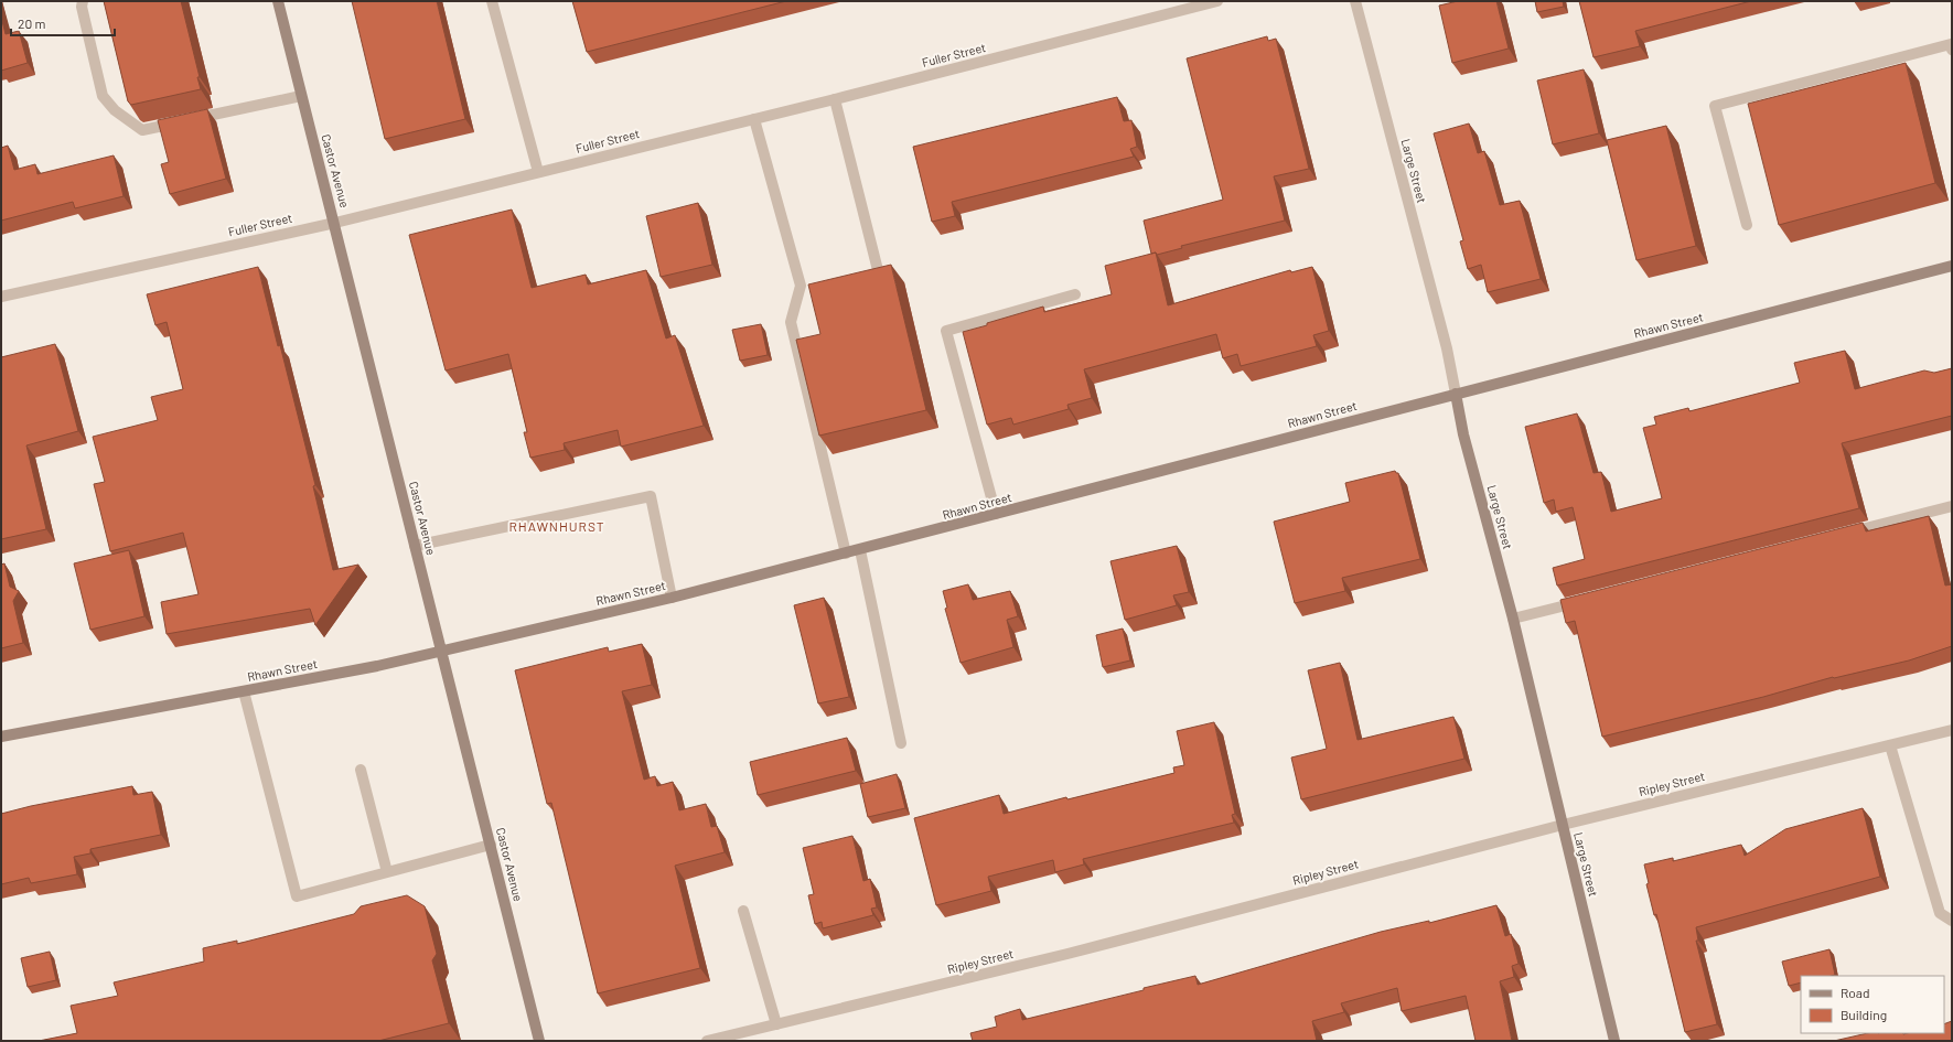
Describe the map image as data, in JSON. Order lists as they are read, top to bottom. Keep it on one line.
{"streets":{"main road":["Castor Avenue","Large Street","Rhawn Street"],"street":["Fuller Street","Ripley Street"]},"crossings":[["Fuller Street","Castor Avenue"],["Castor Avenue","Rhawn Street"],["Large Street","Rhawn Street"],["Large Street","Ripley Street"]],"districts":["RHAWNHURST"],"legend":["Road","Building"],"scale_bar":"20 m"}
